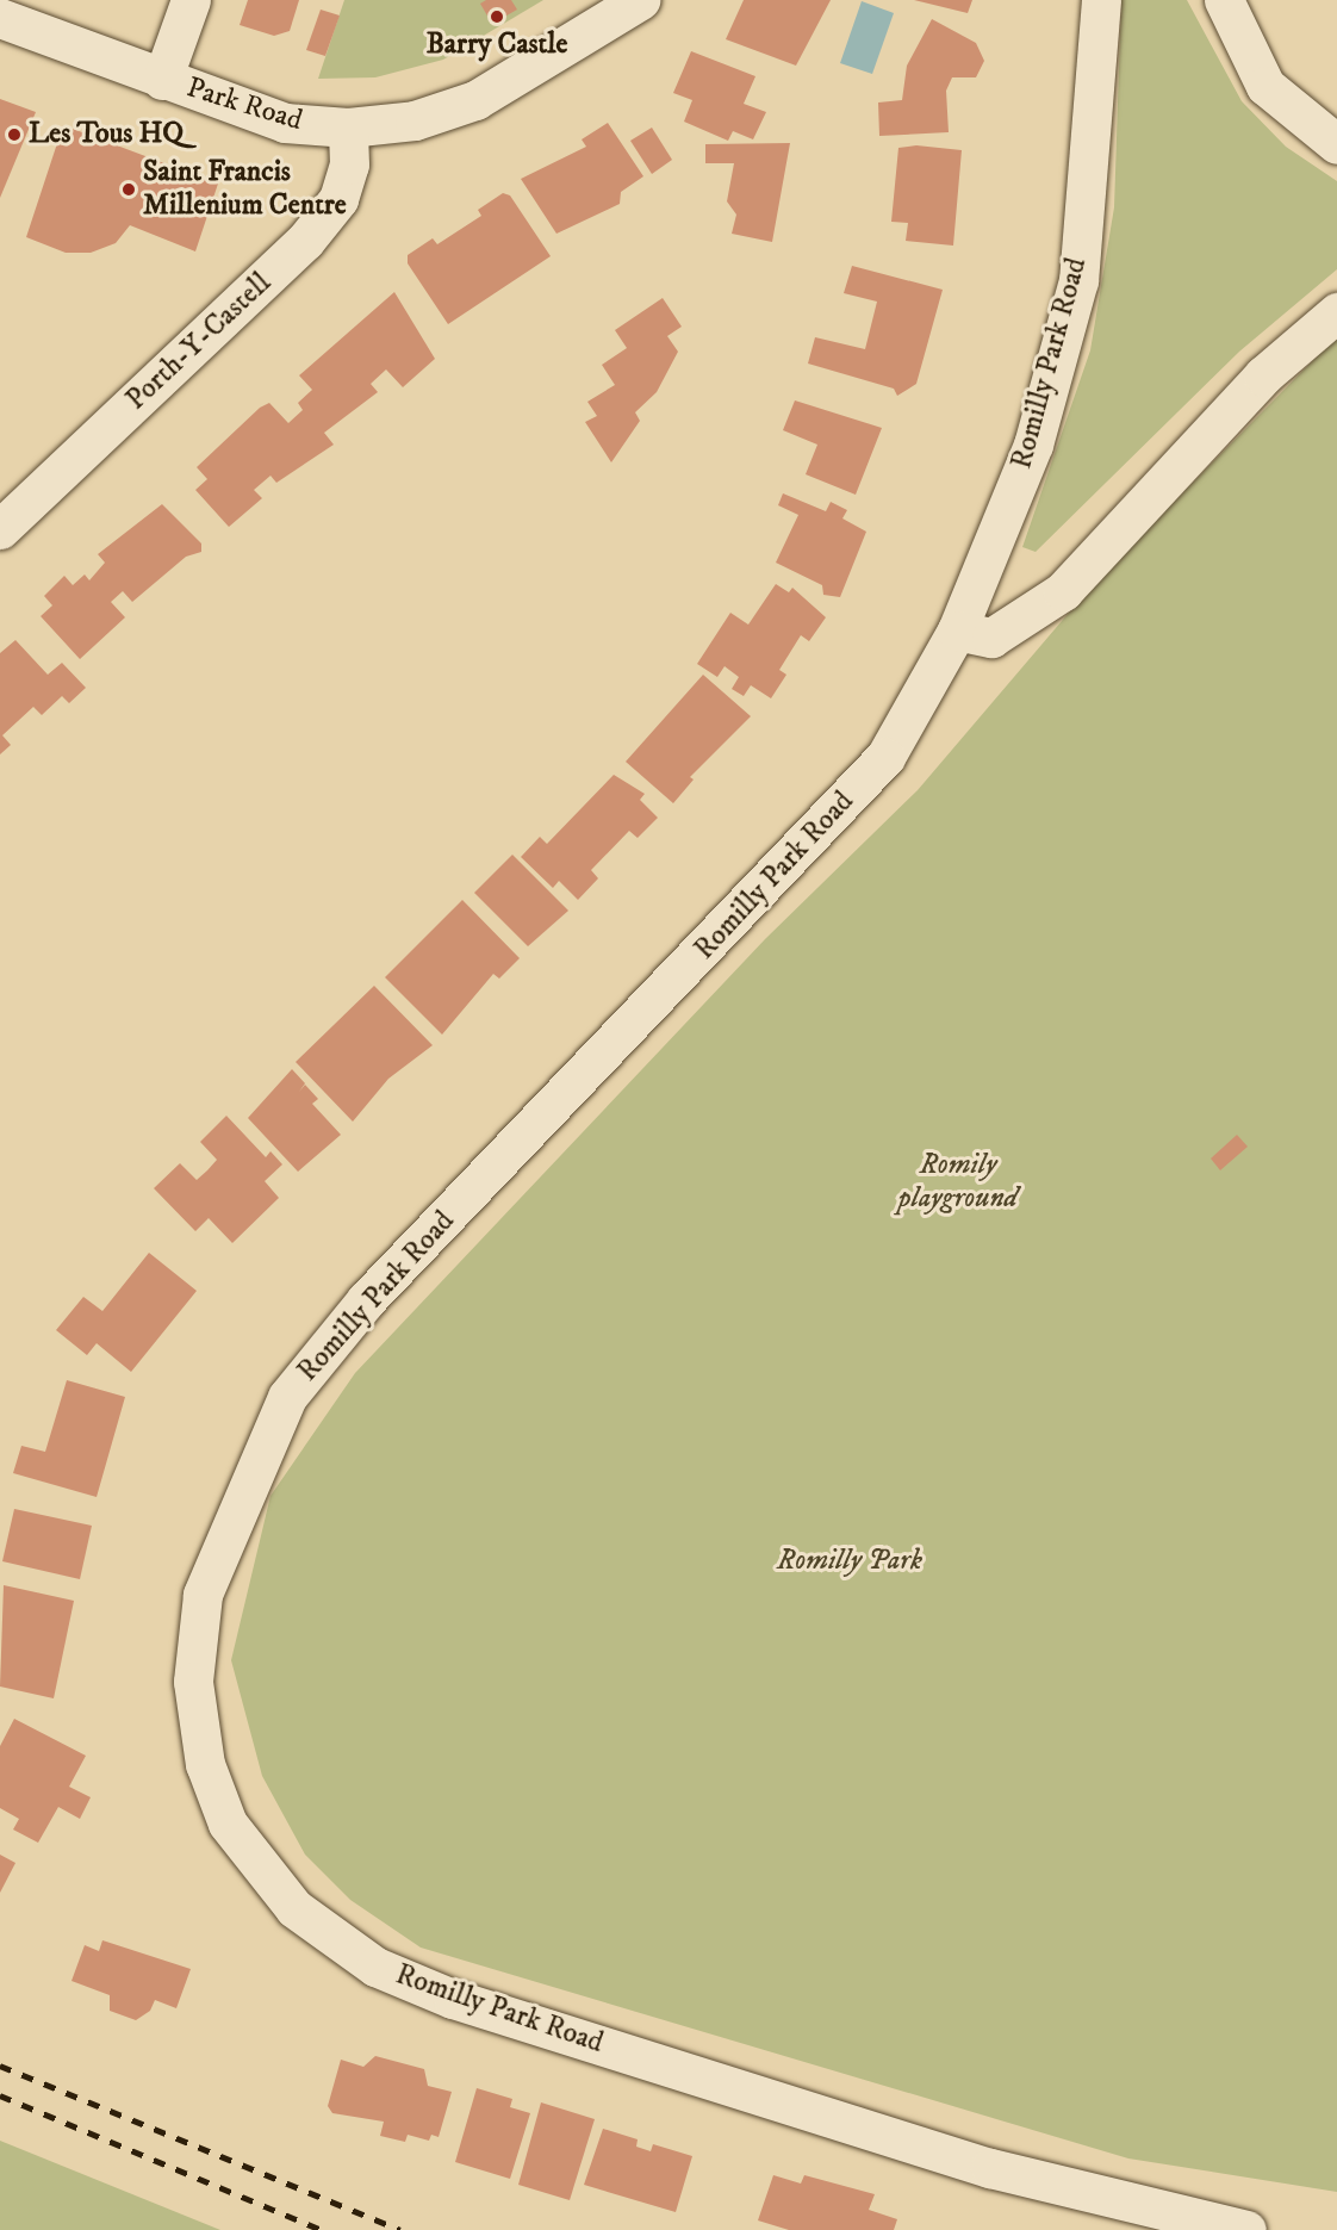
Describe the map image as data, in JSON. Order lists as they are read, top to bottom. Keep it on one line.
{"streets":{"street":["Park Road","Porth-Y-Castell","Romilly Park Road"]},"crossings":[["Park Road","Porth-Y-Castell"]],"parks":["Romily playground","Romilly Park"],"places":["Barry Castle","Les Tous HQ","Saint Francis Millenium Centre"]}
